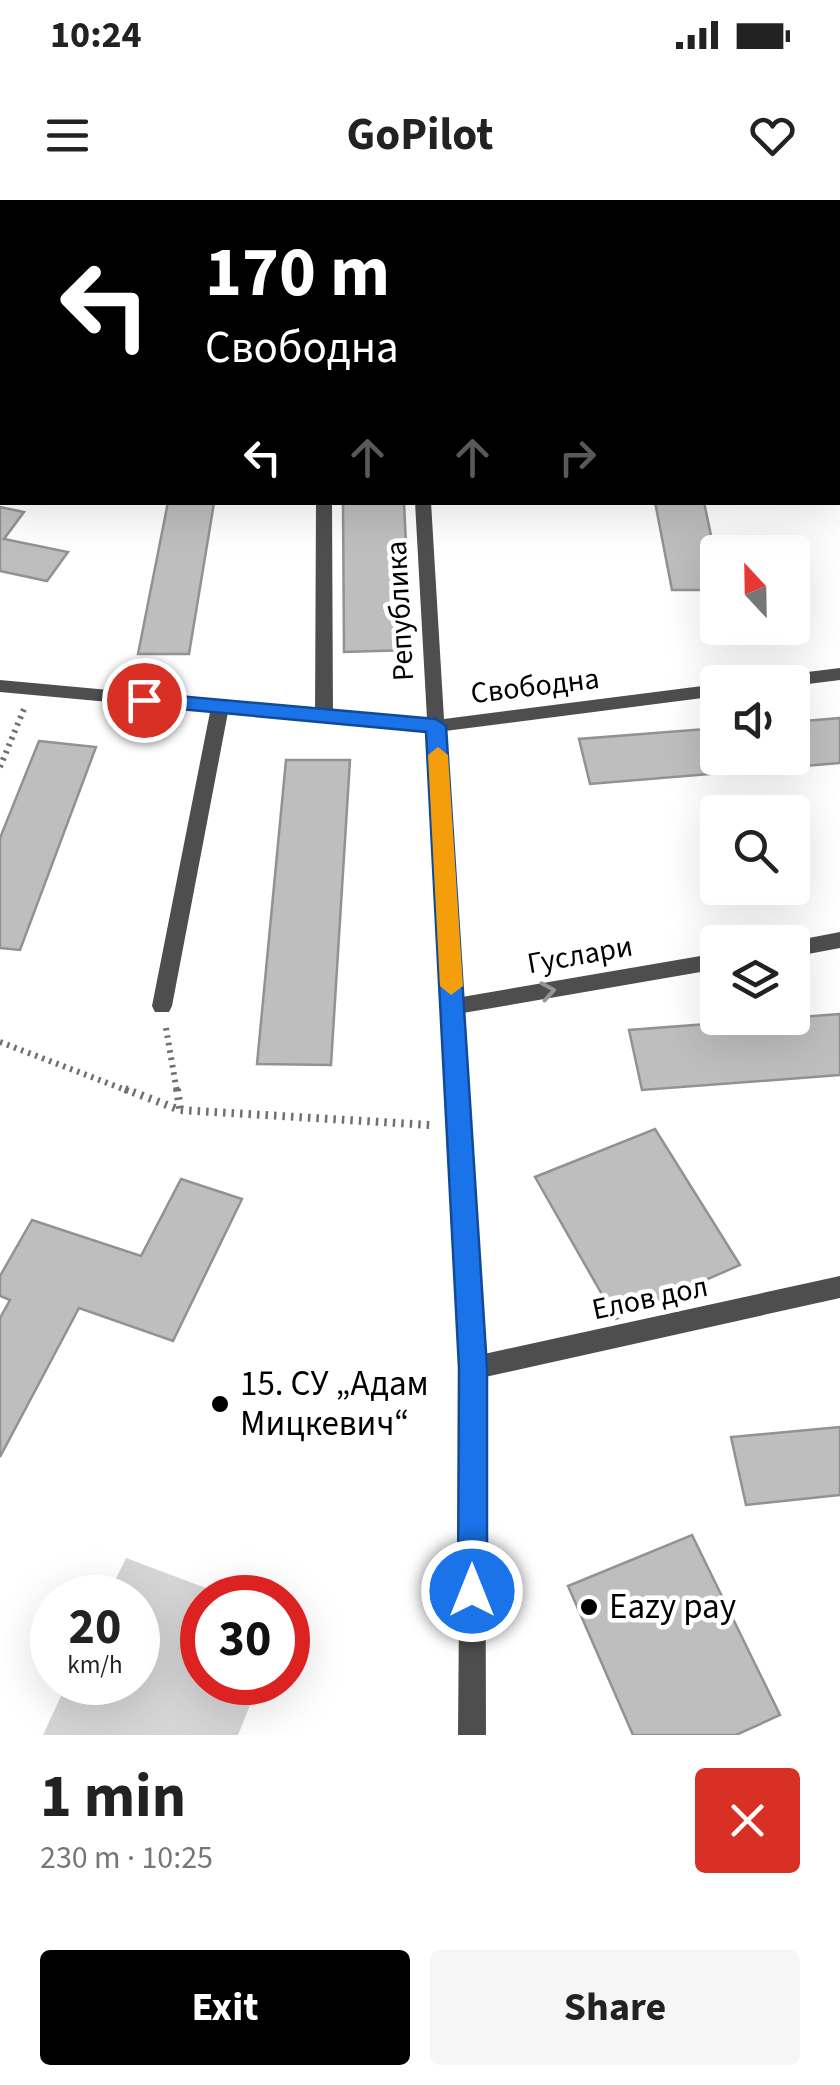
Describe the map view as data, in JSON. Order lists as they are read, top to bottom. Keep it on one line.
{"streets":{"street":["Република","Свободна","Гуслари","Елов дол"]},"crossings":[["Република","Свободна"],["Република","Гуслари"],["Република","Елов дол"]],"one_way":["Гуслари"],"places":["15. СУ „Адам Мицкевич“","Eazy pay"],"north":"top","page":{"status":"10:24","header":"GoPilot","turn":["170 m","Свободна"],"speed":"20 km/h","limit":"30","heading":["1 min","230 m · 10:25"],"buttons":["Exit","Share"]}}
